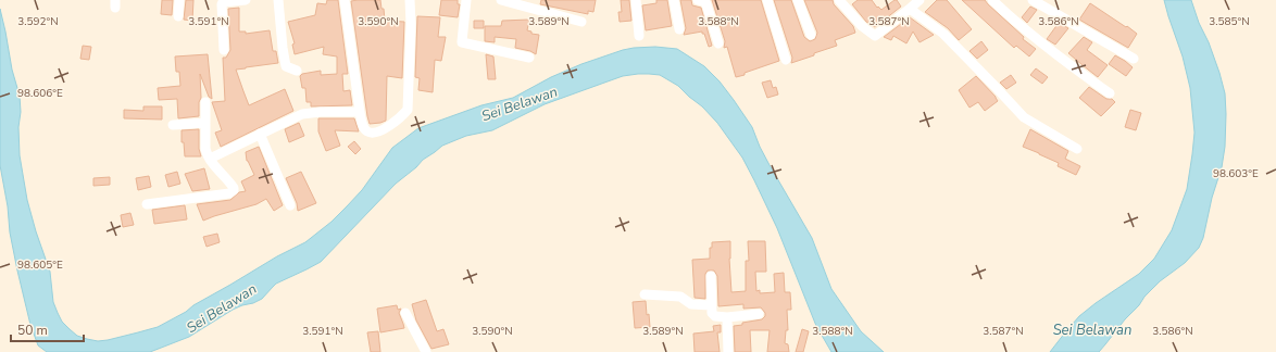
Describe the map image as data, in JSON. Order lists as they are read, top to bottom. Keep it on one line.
{"water":["Sei Belawan"],"scale_bar":"50 m","coordinates":["3.592°N","3.590°N","3.589°N","3.588°N","3.591°N","3.587°N","3.586°N","3.585°N","98.606°E","98.603°E","98.605°E"]}
